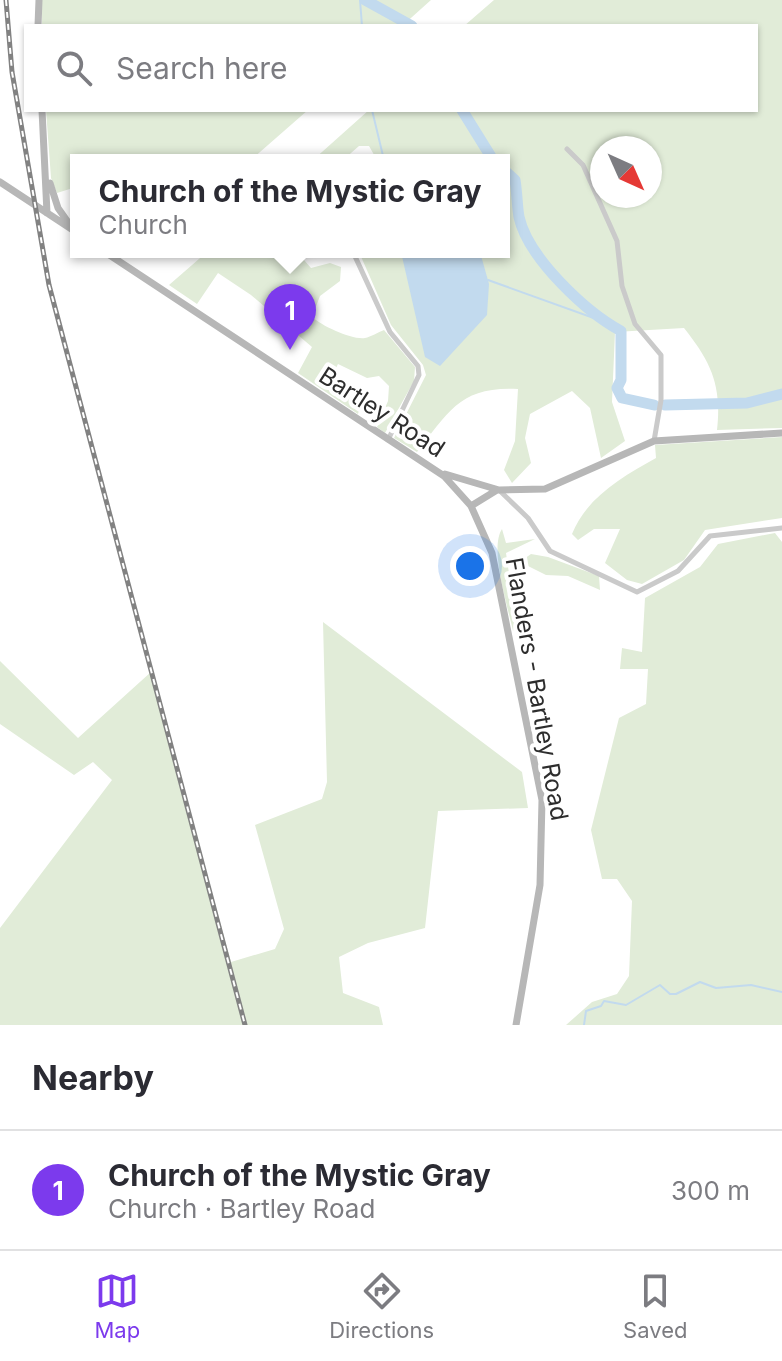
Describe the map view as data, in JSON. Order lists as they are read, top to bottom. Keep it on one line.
{"streets":{"main road":["Bartley Road","Flanders - Bartley Road"]},"crossings":[["Bartley Road","Flanders - Bartley Road"]],"north":"bottom right","page":{"search":"Search here","popup":["Church of the Mystic Gray","Church"],"pins":"1","heading":"Nearby","list":[{"mark":"1","name":"Church of the Mystic Gray","note":"Church · Bartley Road","value":"300 m"}],"nav":["Map","Directions","Saved"]}}
